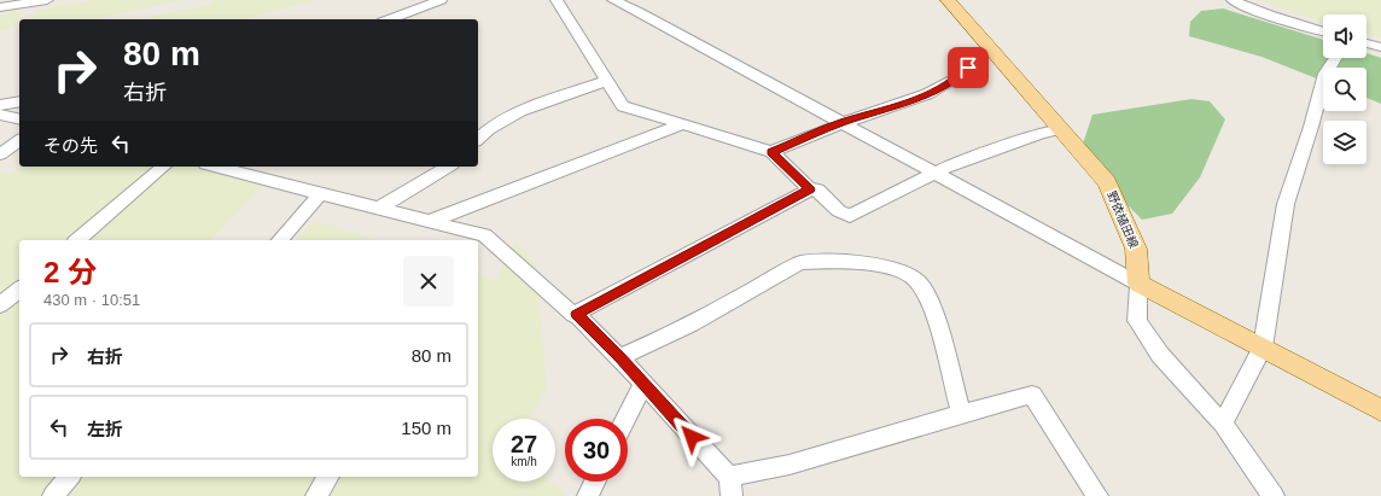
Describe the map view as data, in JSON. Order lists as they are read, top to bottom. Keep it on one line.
{"streets":{"main road":["野依植田線"]},"page":{"turn":["80 m","右折"],"then":"その先","heading":["2 分","430 m · 10:51"],"list":[{"name":"右折","value":"80 m"},{"name":"左折","value":"150 m"}],"speed":"27 km/h","limit":"30"}}
